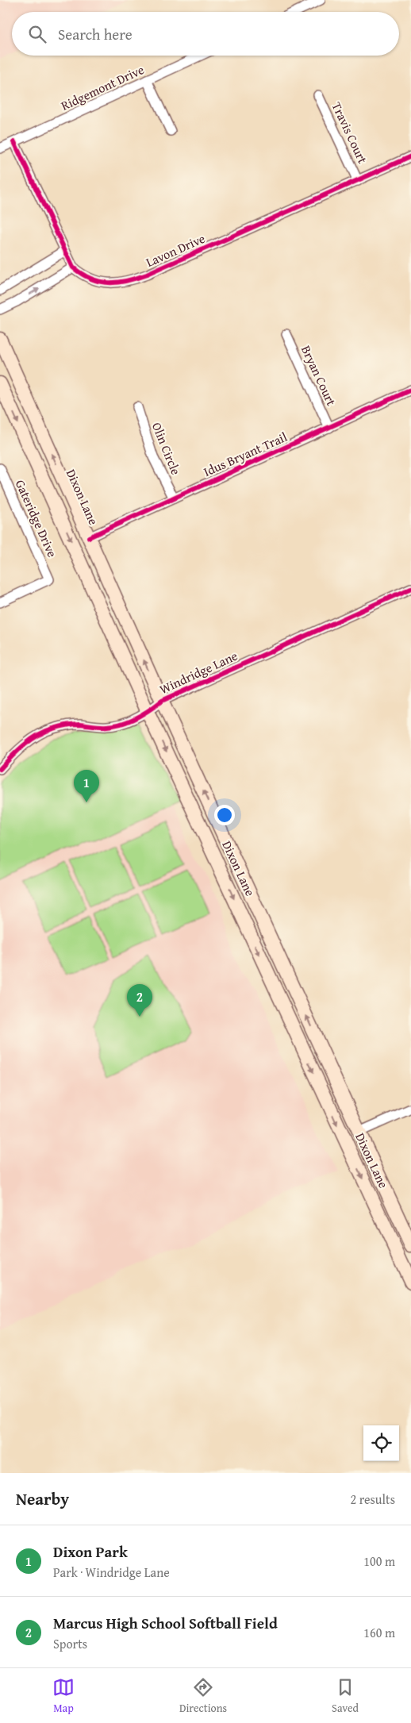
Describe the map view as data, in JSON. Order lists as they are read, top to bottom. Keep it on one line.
{"streets":{"main road":["Dixon Lane"],"street":["Ridgemont Drive","Travis Court","Lavon Drive","Bryan Court","Olin Circle","Idus Bryant Trail","Gateridge Drive","Windridge Lane"]},"crossings":[["Travis Court","Lavon Drive"],["Bryan Court","Idus Bryant Trail"],["Olin Circle","Idus Bryant Trail"],["Idus Bryant Trail","Dixon Lane"],["Dixon Lane","Windridge Lane"]],"page":{"search":"Search here","pins":["1","2"],"heading":["Nearby","2 results"],"list":[{"mark":"1","name":"Dixon Park","note":"Park · Windridge Lane","value":"100 m"},{"mark":"2","name":"Marcus High School Softball Field","note":"Sports","value":"160 m"}],"nav":["Map","Directions","Saved"]}}
